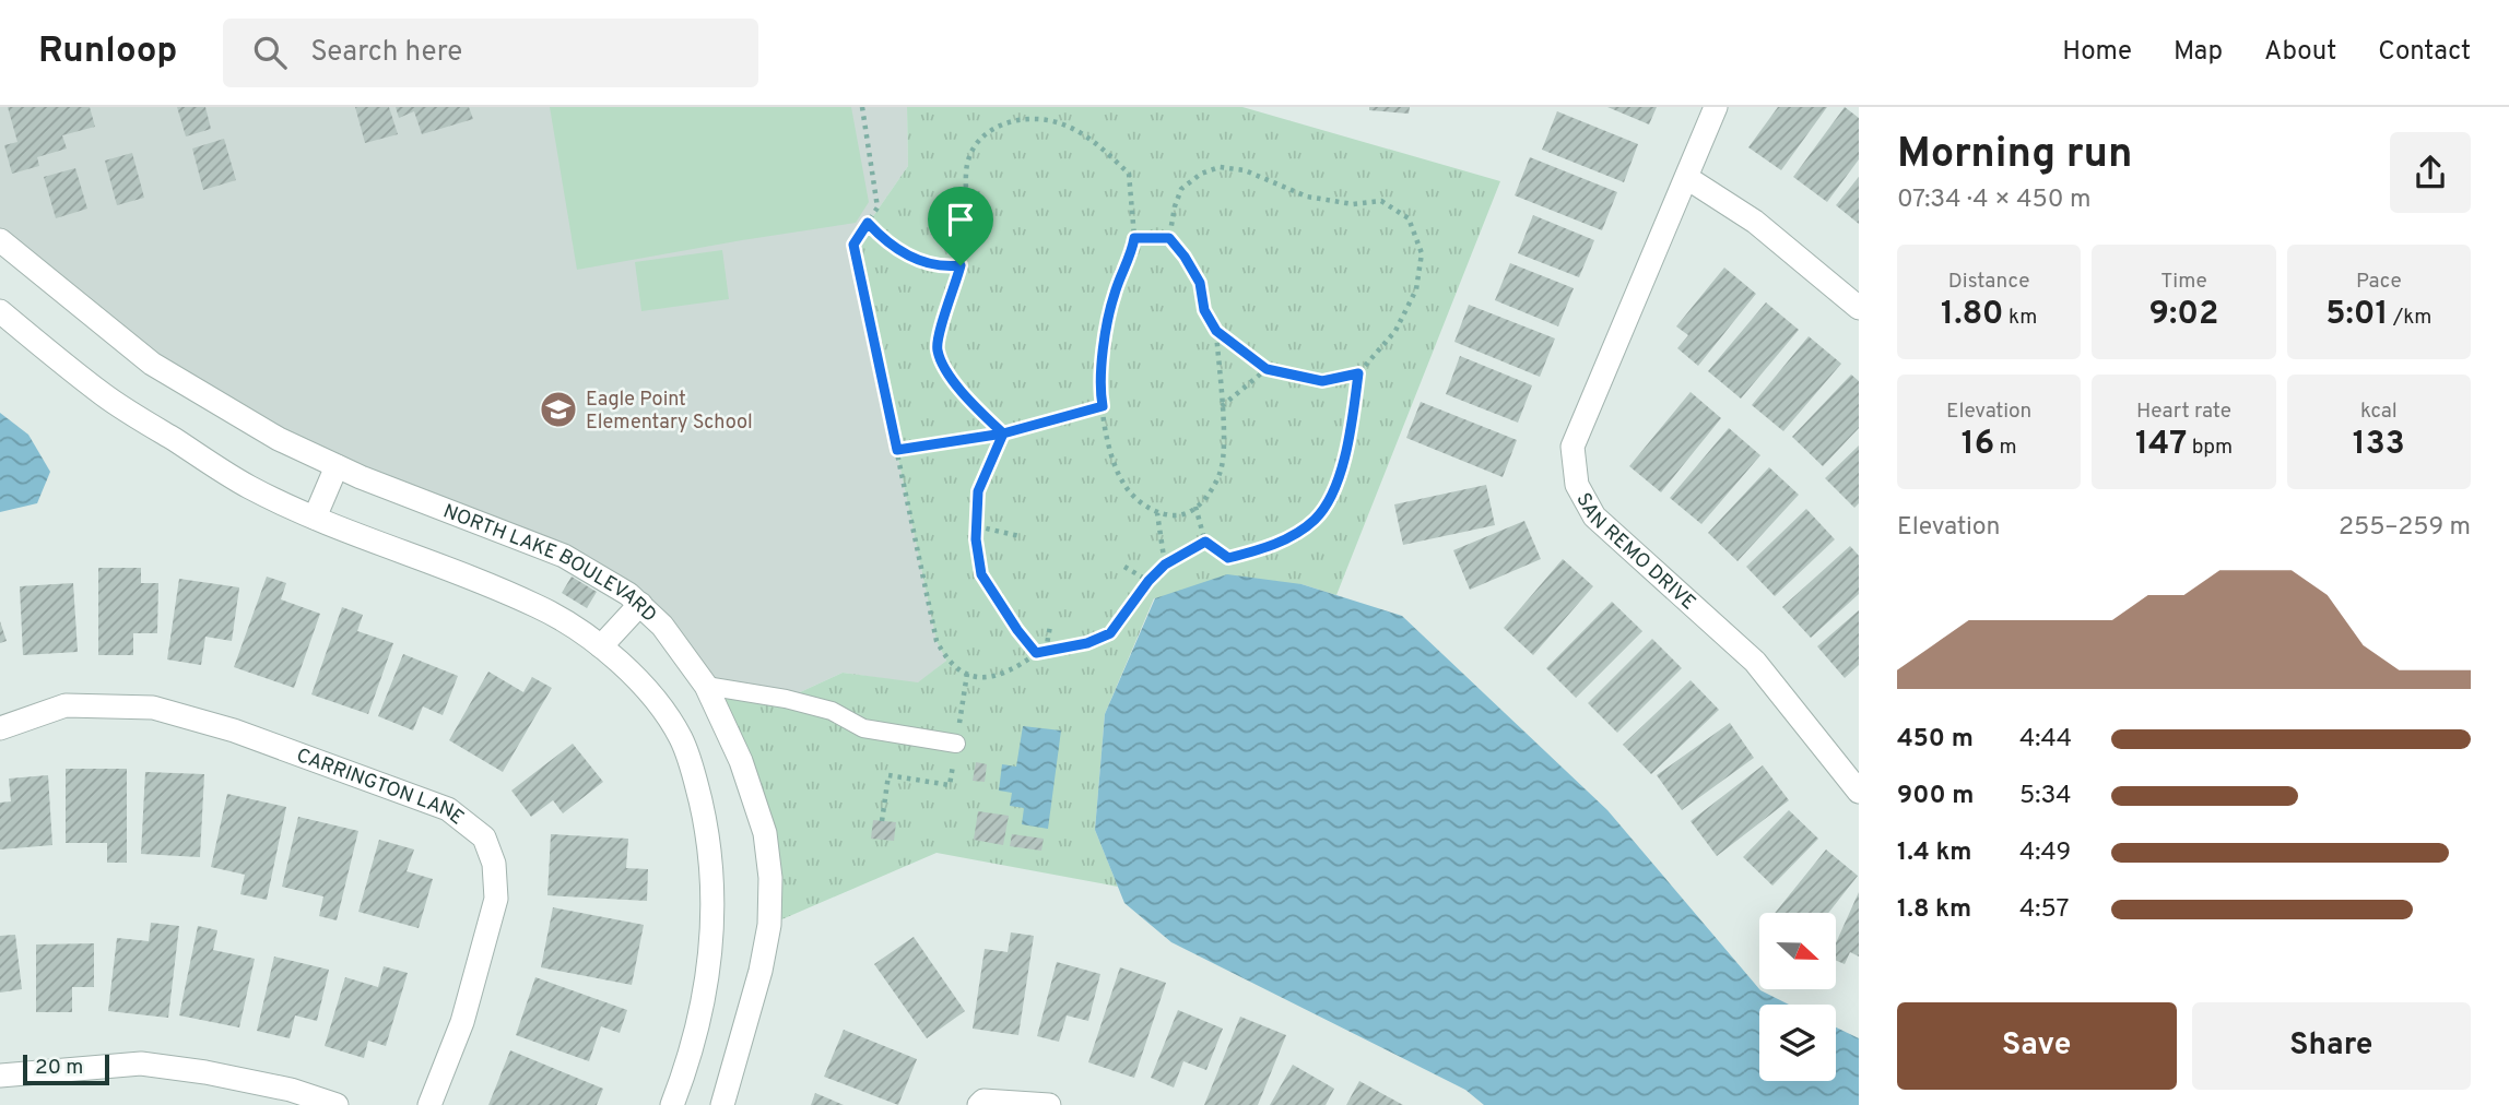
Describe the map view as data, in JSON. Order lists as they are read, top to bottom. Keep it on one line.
{"streets":{"street":["SAN REMO DRIVE","NORTH LAKE BOULEVARD","CARRINGTON LANE"]},"places":{"school or university":["Eagle Point Elementary School"]},"scale_bar":"20 m","north":"right","page":{"header":"Runloop","search":"Search here","nav":["Home","Map","About","Contact"],"heading":["Morning run","07:34 · 4 × 450 m"],"stats":[["Distance","1.80 km"],["Time","9:02"],["Pace","5:01 /km"],["Elevation","16 m"],["Heart rate","147 bpm"],["kcal","133"]],"chart":["Elevation","255–259 m"],"list":[{"name":"450 m","note":"4:44"},{"name":"900 m","note":"5:34"},{"name":"1.4 km","note":"4:49"},{"name":"1.8 km","note":"4:57"}],"buttons":["Save","Share"],"scale":"20 m"}}
